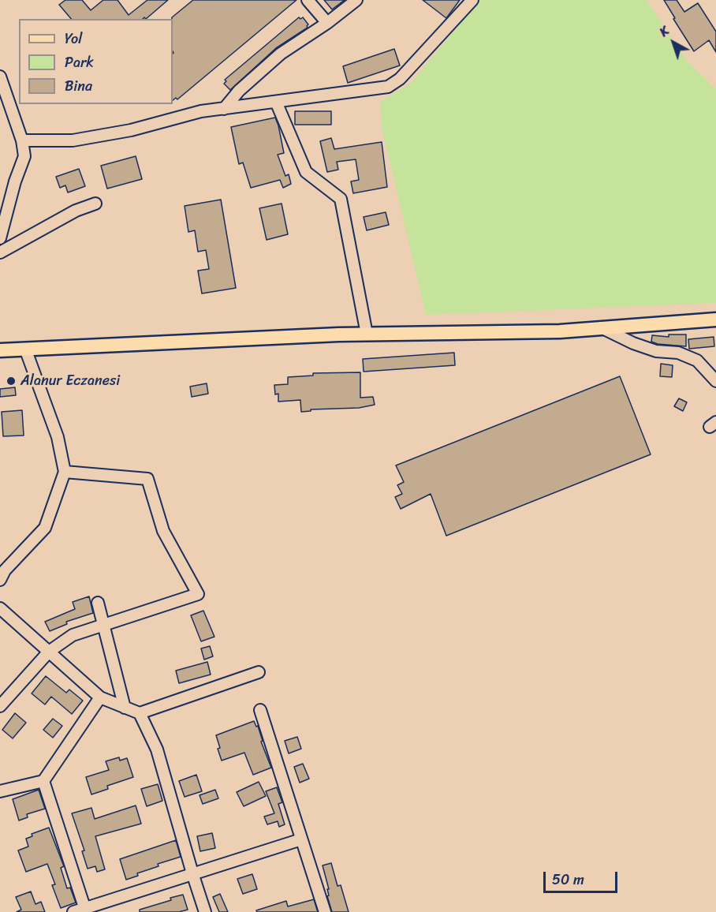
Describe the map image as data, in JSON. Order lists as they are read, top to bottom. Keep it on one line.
{"places":["Alanur Eczanesi"],"legend":["Yol","Park","Bina"],"scale_bar":"50 m","north":"top left"}
